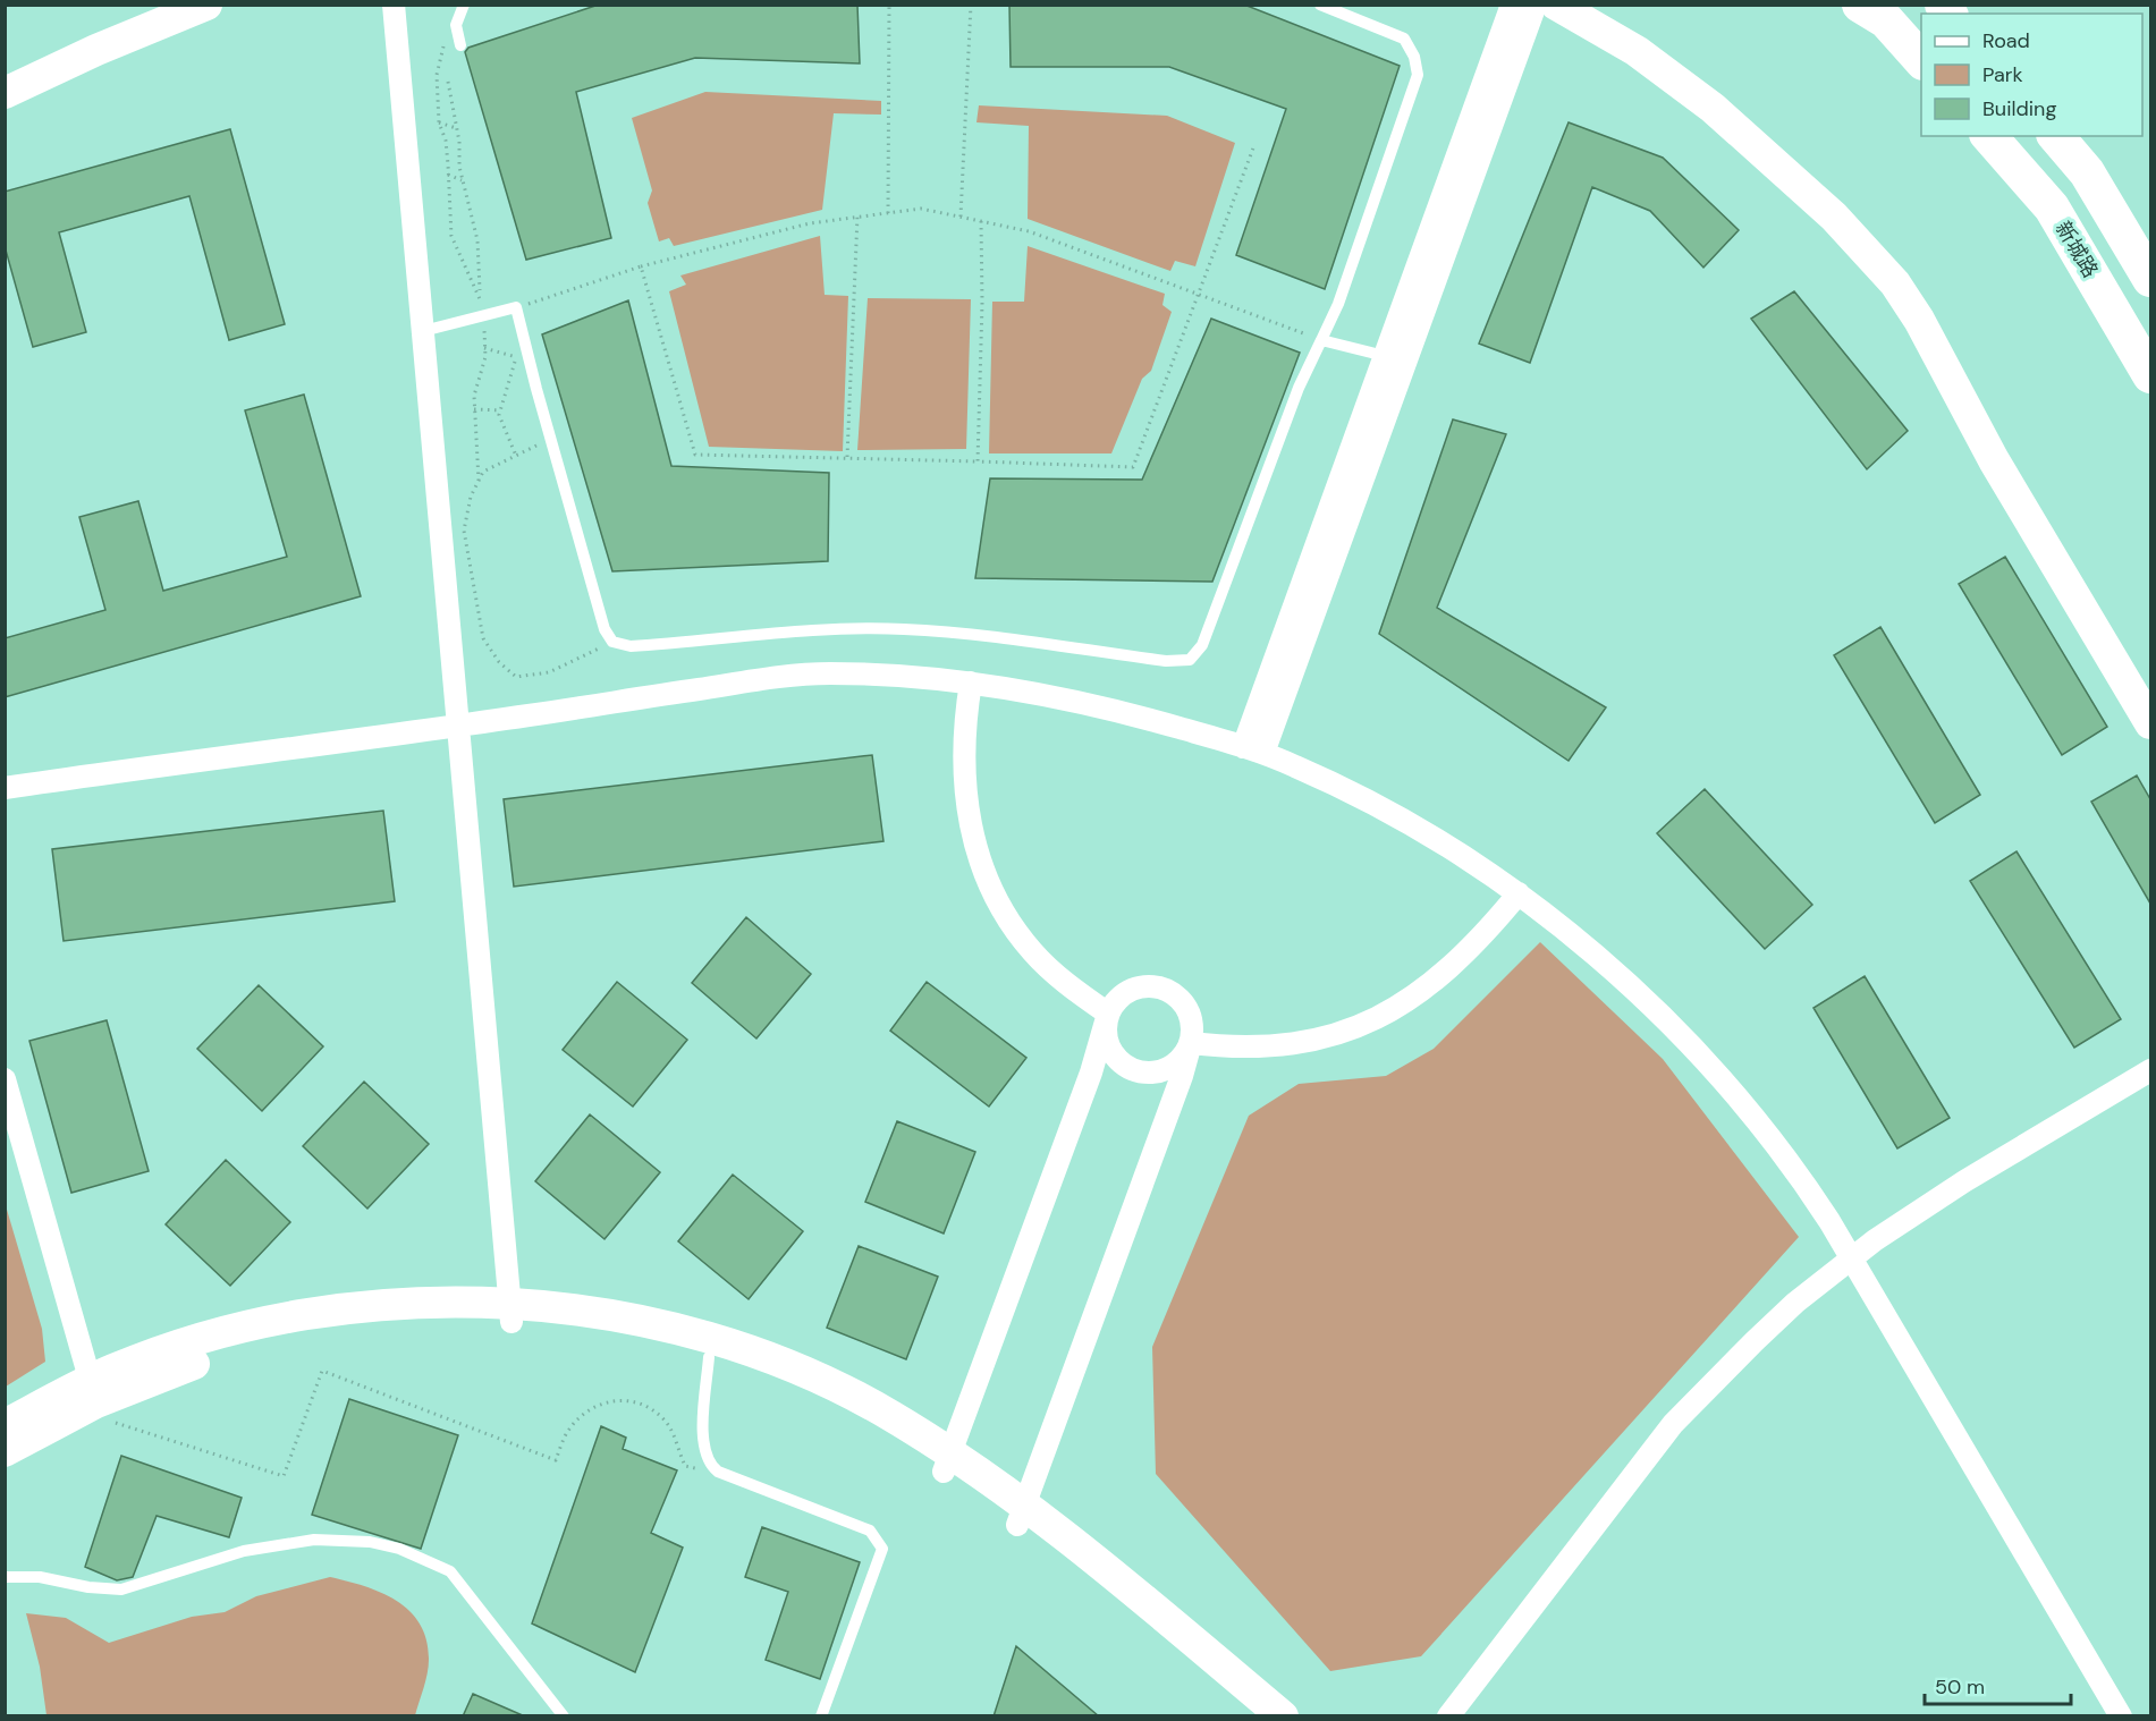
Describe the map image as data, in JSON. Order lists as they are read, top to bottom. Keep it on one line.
{"streets":{"main road":["新城路"]},"legend":["Road","Park","Building"],"scale_bar":"50 m"}
